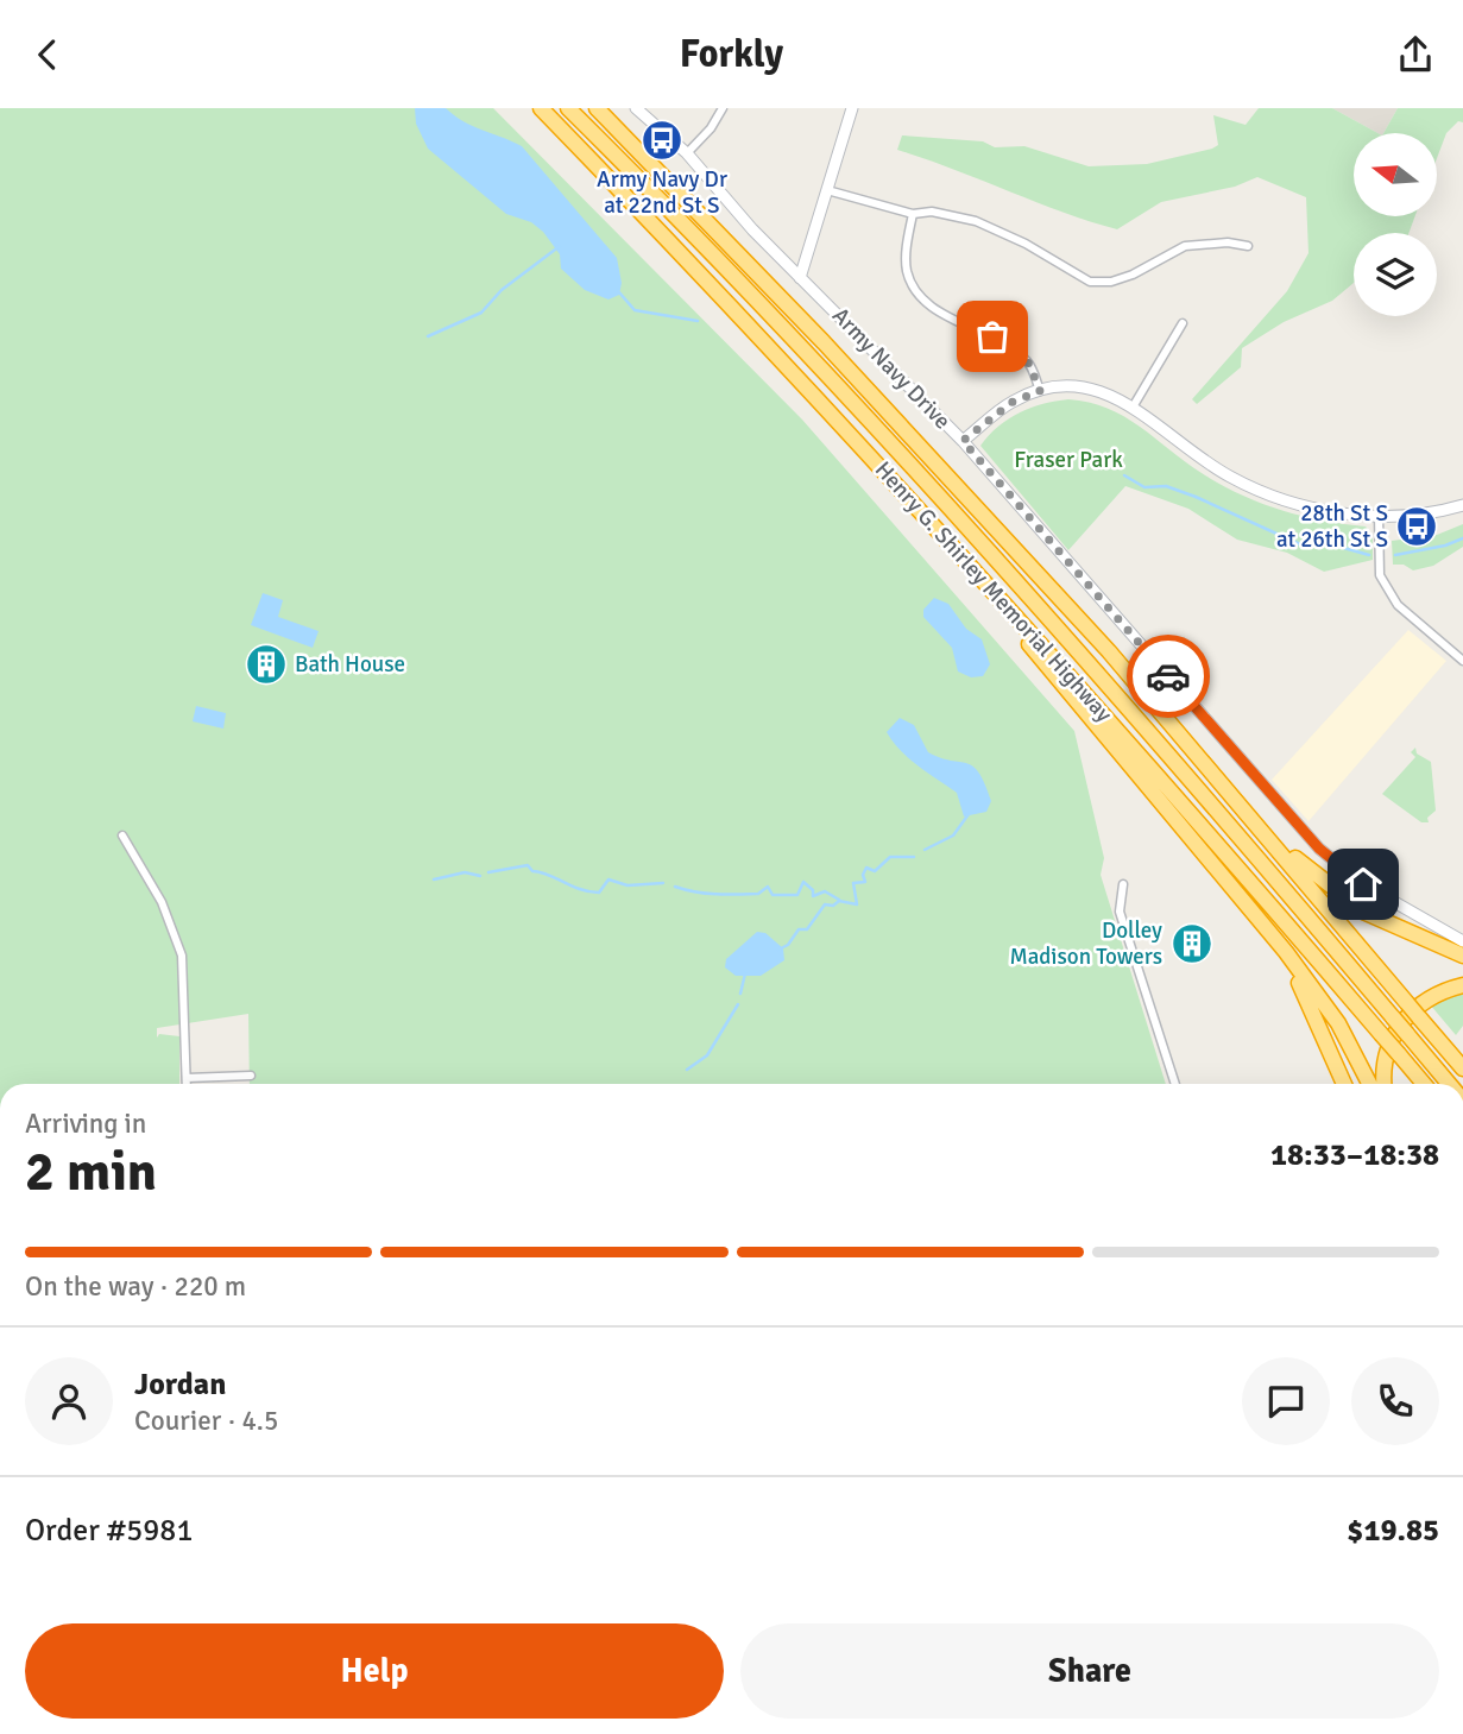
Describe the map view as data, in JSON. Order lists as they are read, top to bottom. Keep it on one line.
{"streets":{"highway":["Henry G. Shirley Memorial Highway"],"street":["Army Navy Drive"]},"parks":["Fraser Park"],"places":{"bus stop":["Army Navy Dr at 22nd St S","28th St S at 26th St S"],"building":["Bath House","Dolley Madison Towers"]},"north":"left","page":{"header":"Forkly","heading":["2 min","Arriving in","18:33–18:38"],"panel":["Jordan","Courier · 4.5","Order #5981","$19.85"],"bar":"On the way · 220 m","buttons":["Help","Share"]}}
